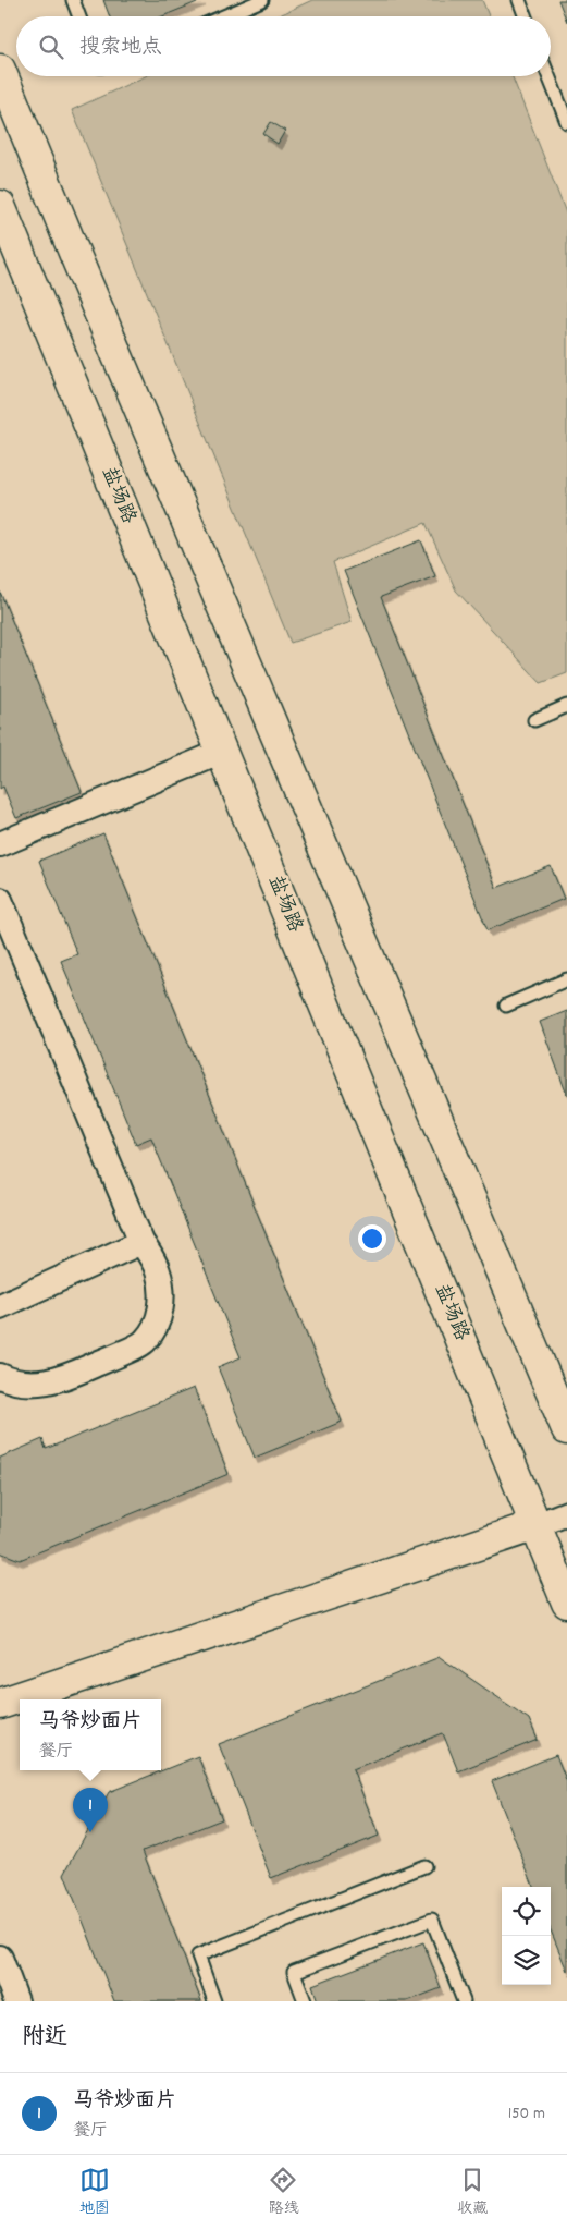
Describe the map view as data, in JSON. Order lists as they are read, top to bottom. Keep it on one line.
{"streets":{"main road":["盐场路"]},"page":{"search":"搜索地点","popup":["马爷炒面片","餐厅"],"pins":"1","heading":"附近","list":[{"mark":"1","name":"马爷炒面片","note":"餐厅","value":"150 m"}],"nav":["地图","路线","收藏"]}}
